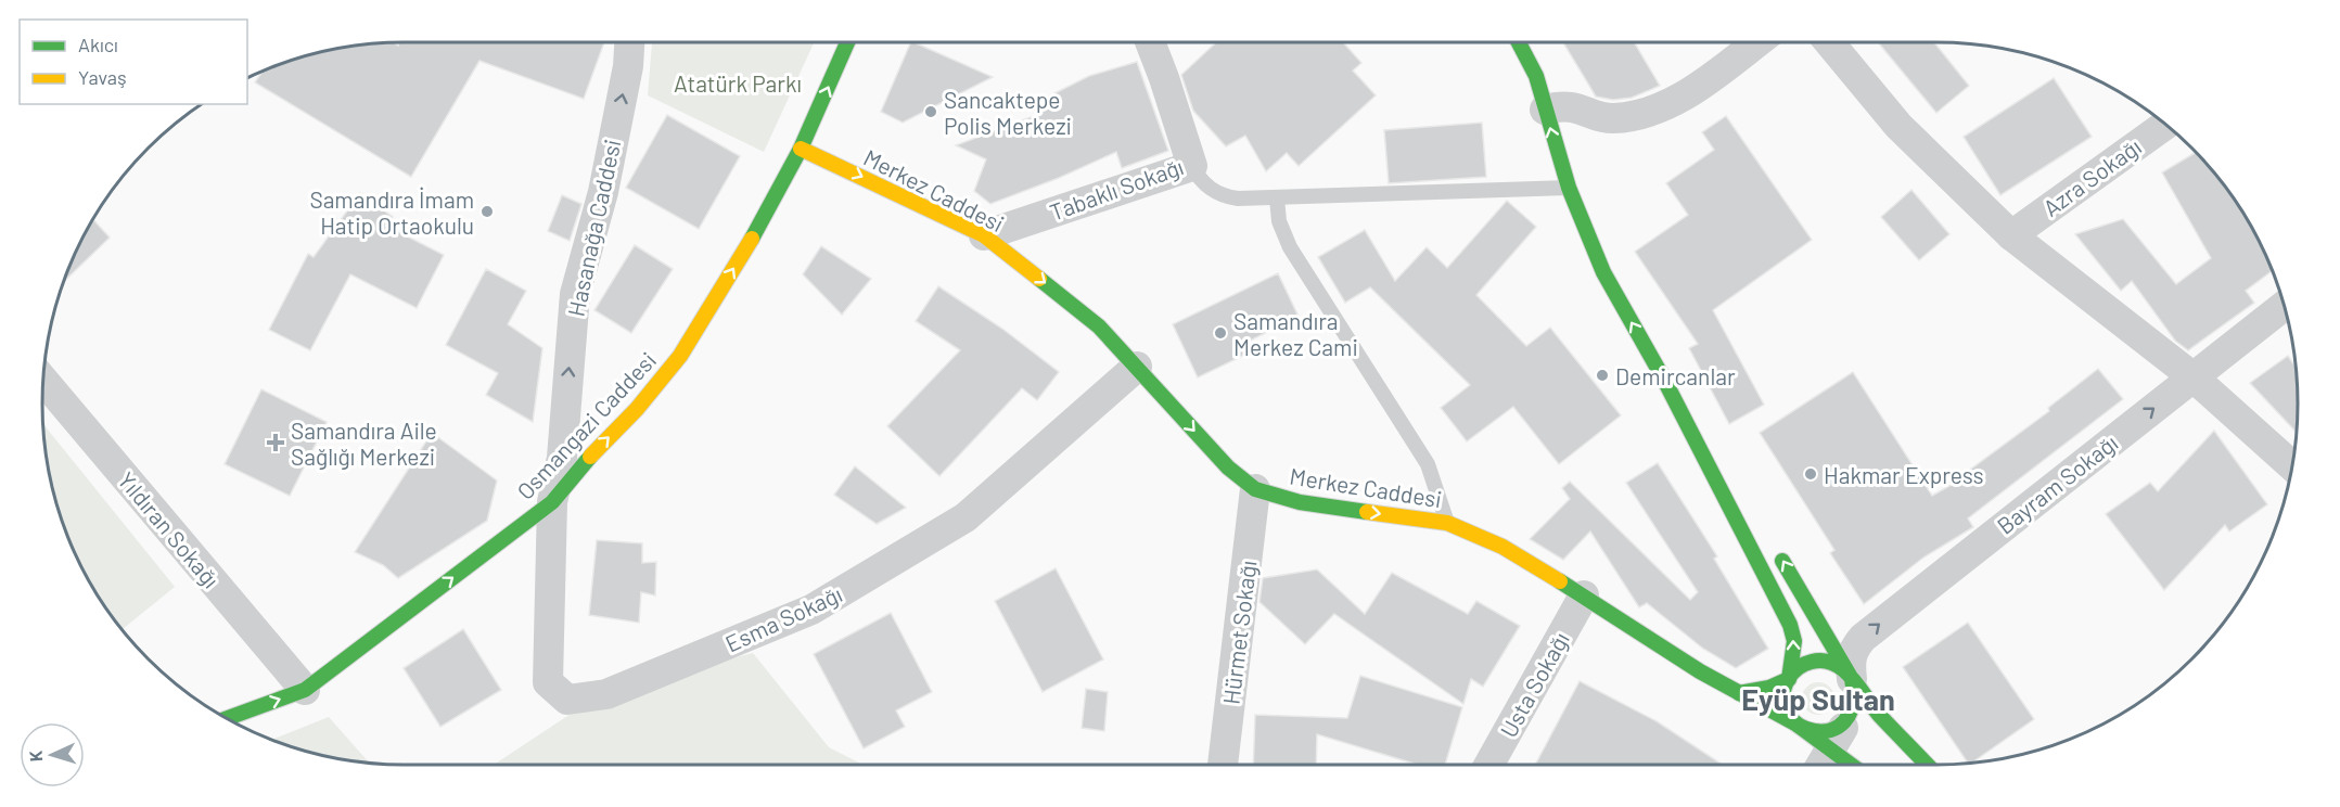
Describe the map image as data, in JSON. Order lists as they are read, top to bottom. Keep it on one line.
{"streets":{"main road":["Merkez Caddesi","Osmangazi Caddesi"],"street":["Azra Sokağı","Tabaklı Sokağı","Hasanağa Caddesi","Bayram Sokağı","Yıldıran Sokağı","Esma Sokağı","Hürmet Sokağı","Usta Sokağı"]},"crossings":[["Tabaklı Sokağı","Merkez Caddesi"],["Merkez Caddesi","Osmangazi Caddesi"],["Merkez Caddesi","Bayram Sokağı"],["Merkez Caddesi","Esma Sokağı"],["Merkez Caddesi","Hürmet Sokağı"],["Merkez Caddesi","Usta Sokağı"],["Hasanağa Caddesi","Osmangazi Caddesi"],["Hasanağa Caddesi","Esma Sokağı"],["Osmangazi Caddesi","Yıldıran Sokağı"],["Osmangazi Caddesi","Esma Sokağı"]],"one_way":["Merkez Caddesi","Hasanağa Caddesi","Osmangazi Caddesi","Bayram Sokağı"],"districts":["Eyüp Sultan"],"parks":["Atatürk Parkı"],"places":{"other":["Sancaktepe Polis Merkezi","Samandıra İmam Hatip Ortaokulu","Samandıra Merkez Cami","Demircanlar","Hakmar Express"],"health":["Samandıra Aile Sağlığı Merkezi"]},"legend":["Akıcı","Yavaş"],"north":"left"}
